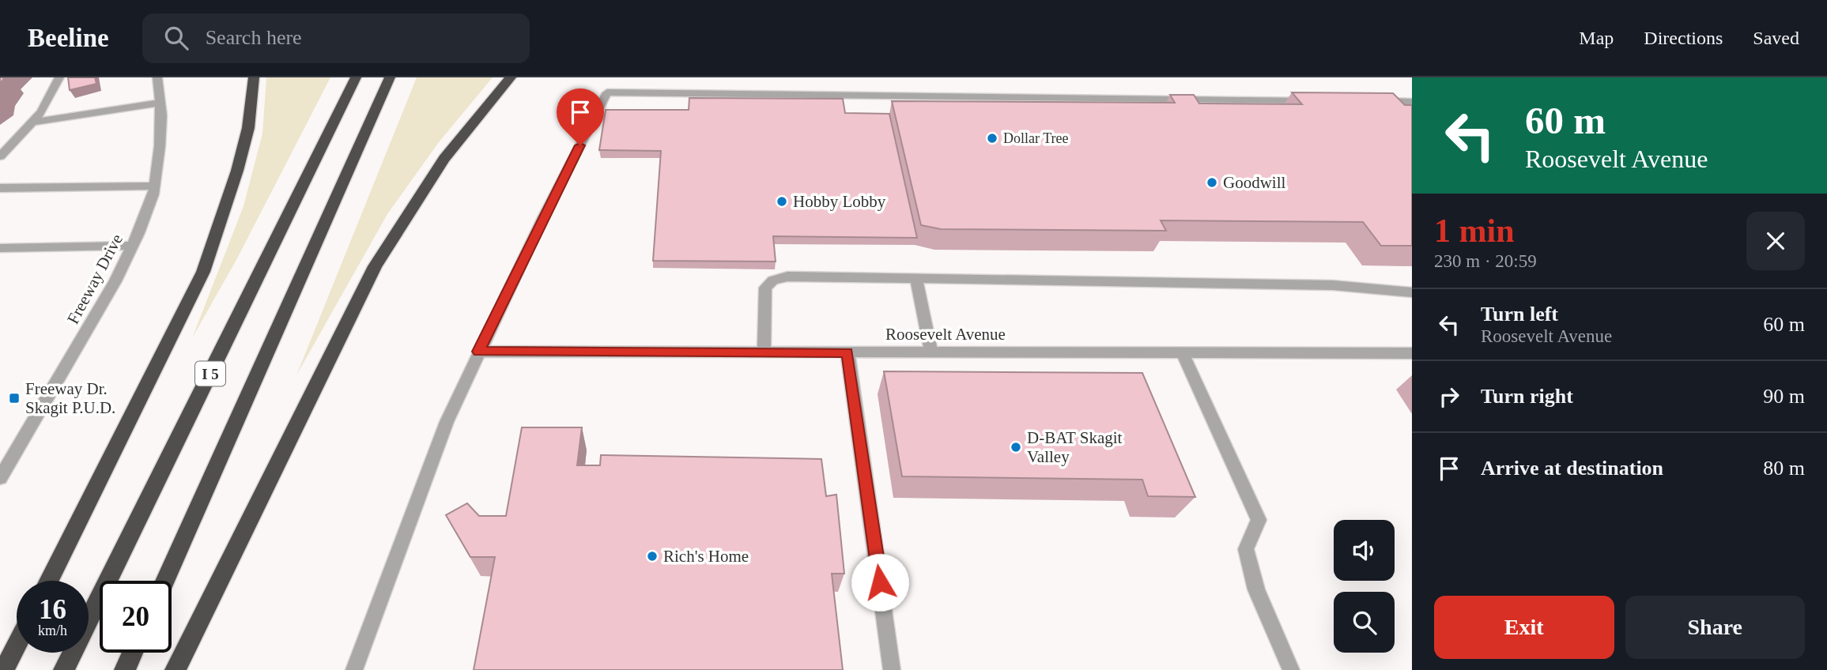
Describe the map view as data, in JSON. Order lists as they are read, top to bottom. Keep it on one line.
{"streets":{"highway":["I 5"],"street":["Freeway Drive","Roosevelt Avenue"]},"places":{"other":["Dollar Tree","Goodwill","Hobby Lobby","D-BAT Skagit Valley","Rich's Home"],"transit":["Freeway Dr. Skagit P.U.D."]},"page":{"header":"Beeline","search":"Search here","nav":["Map","Directions","Saved"],"turn":["60 m","Roosevelt Avenue"],"heading":["1 min","230 m · 20:59"],"list":[{"name":"Turn left","note":"Roosevelt Avenue","value":"60 m"},{"name":"Turn right","value":"90 m"},{"name":"Arrive at destination","value":"80 m"}],"speed":"16 km/h","limit":"20","buttons":["Exit","Share"]}}
